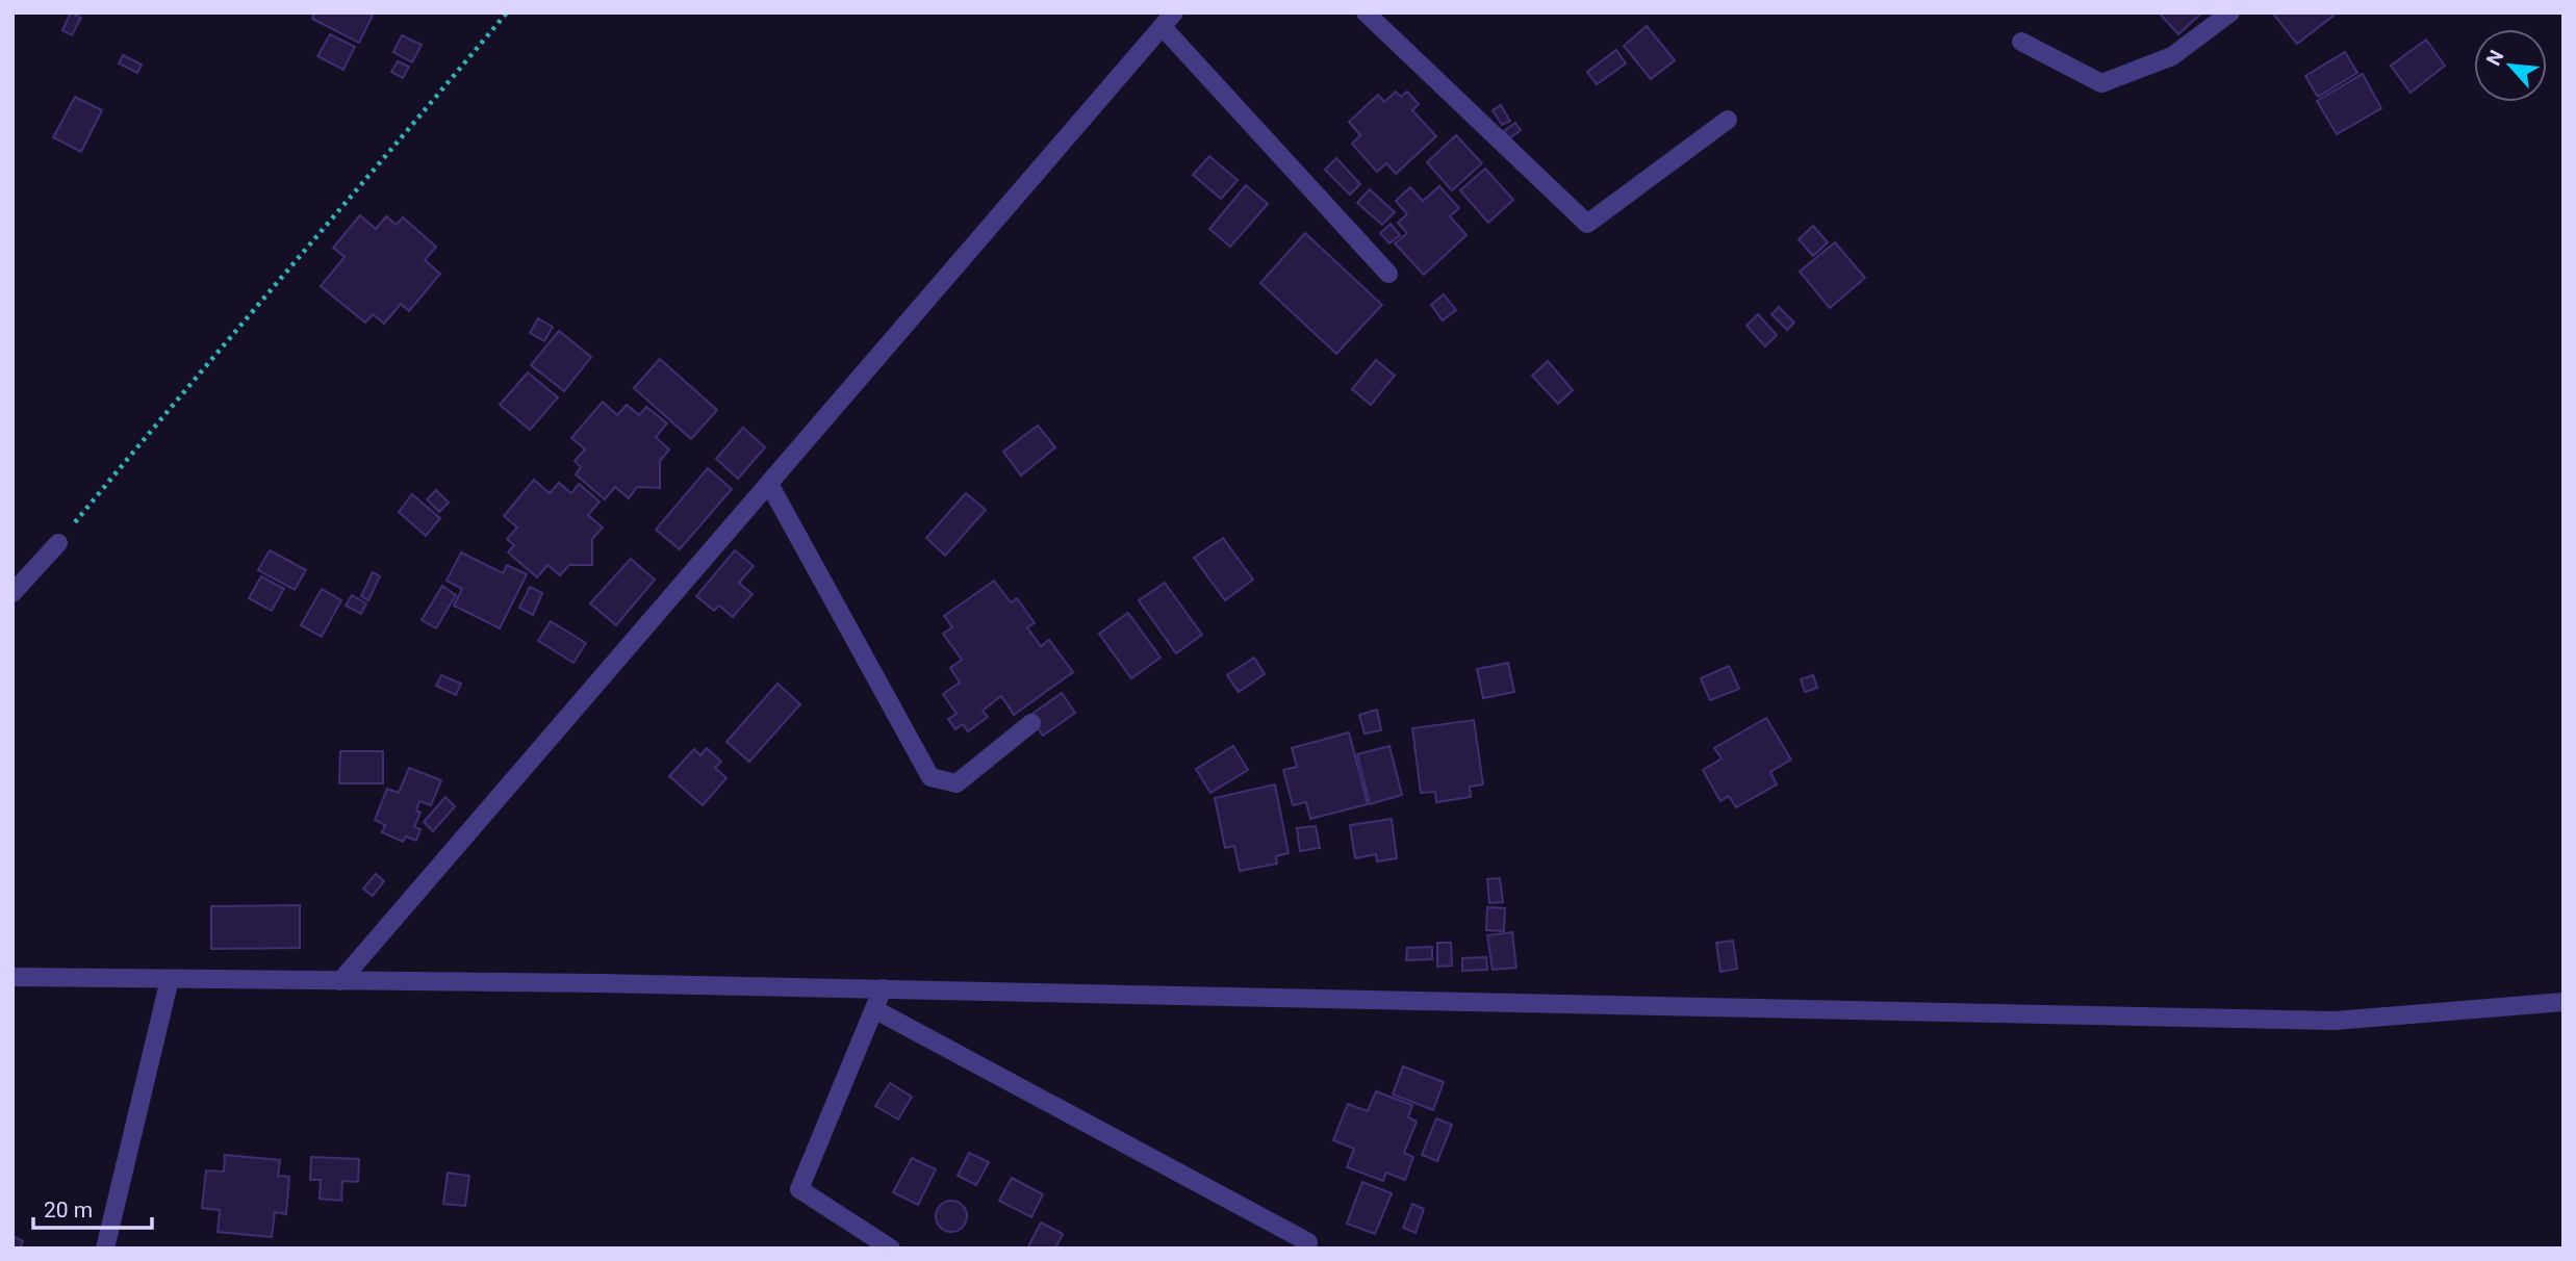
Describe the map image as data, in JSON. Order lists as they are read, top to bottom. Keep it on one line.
{"scale_bar":"20 m","north":"top left"}
